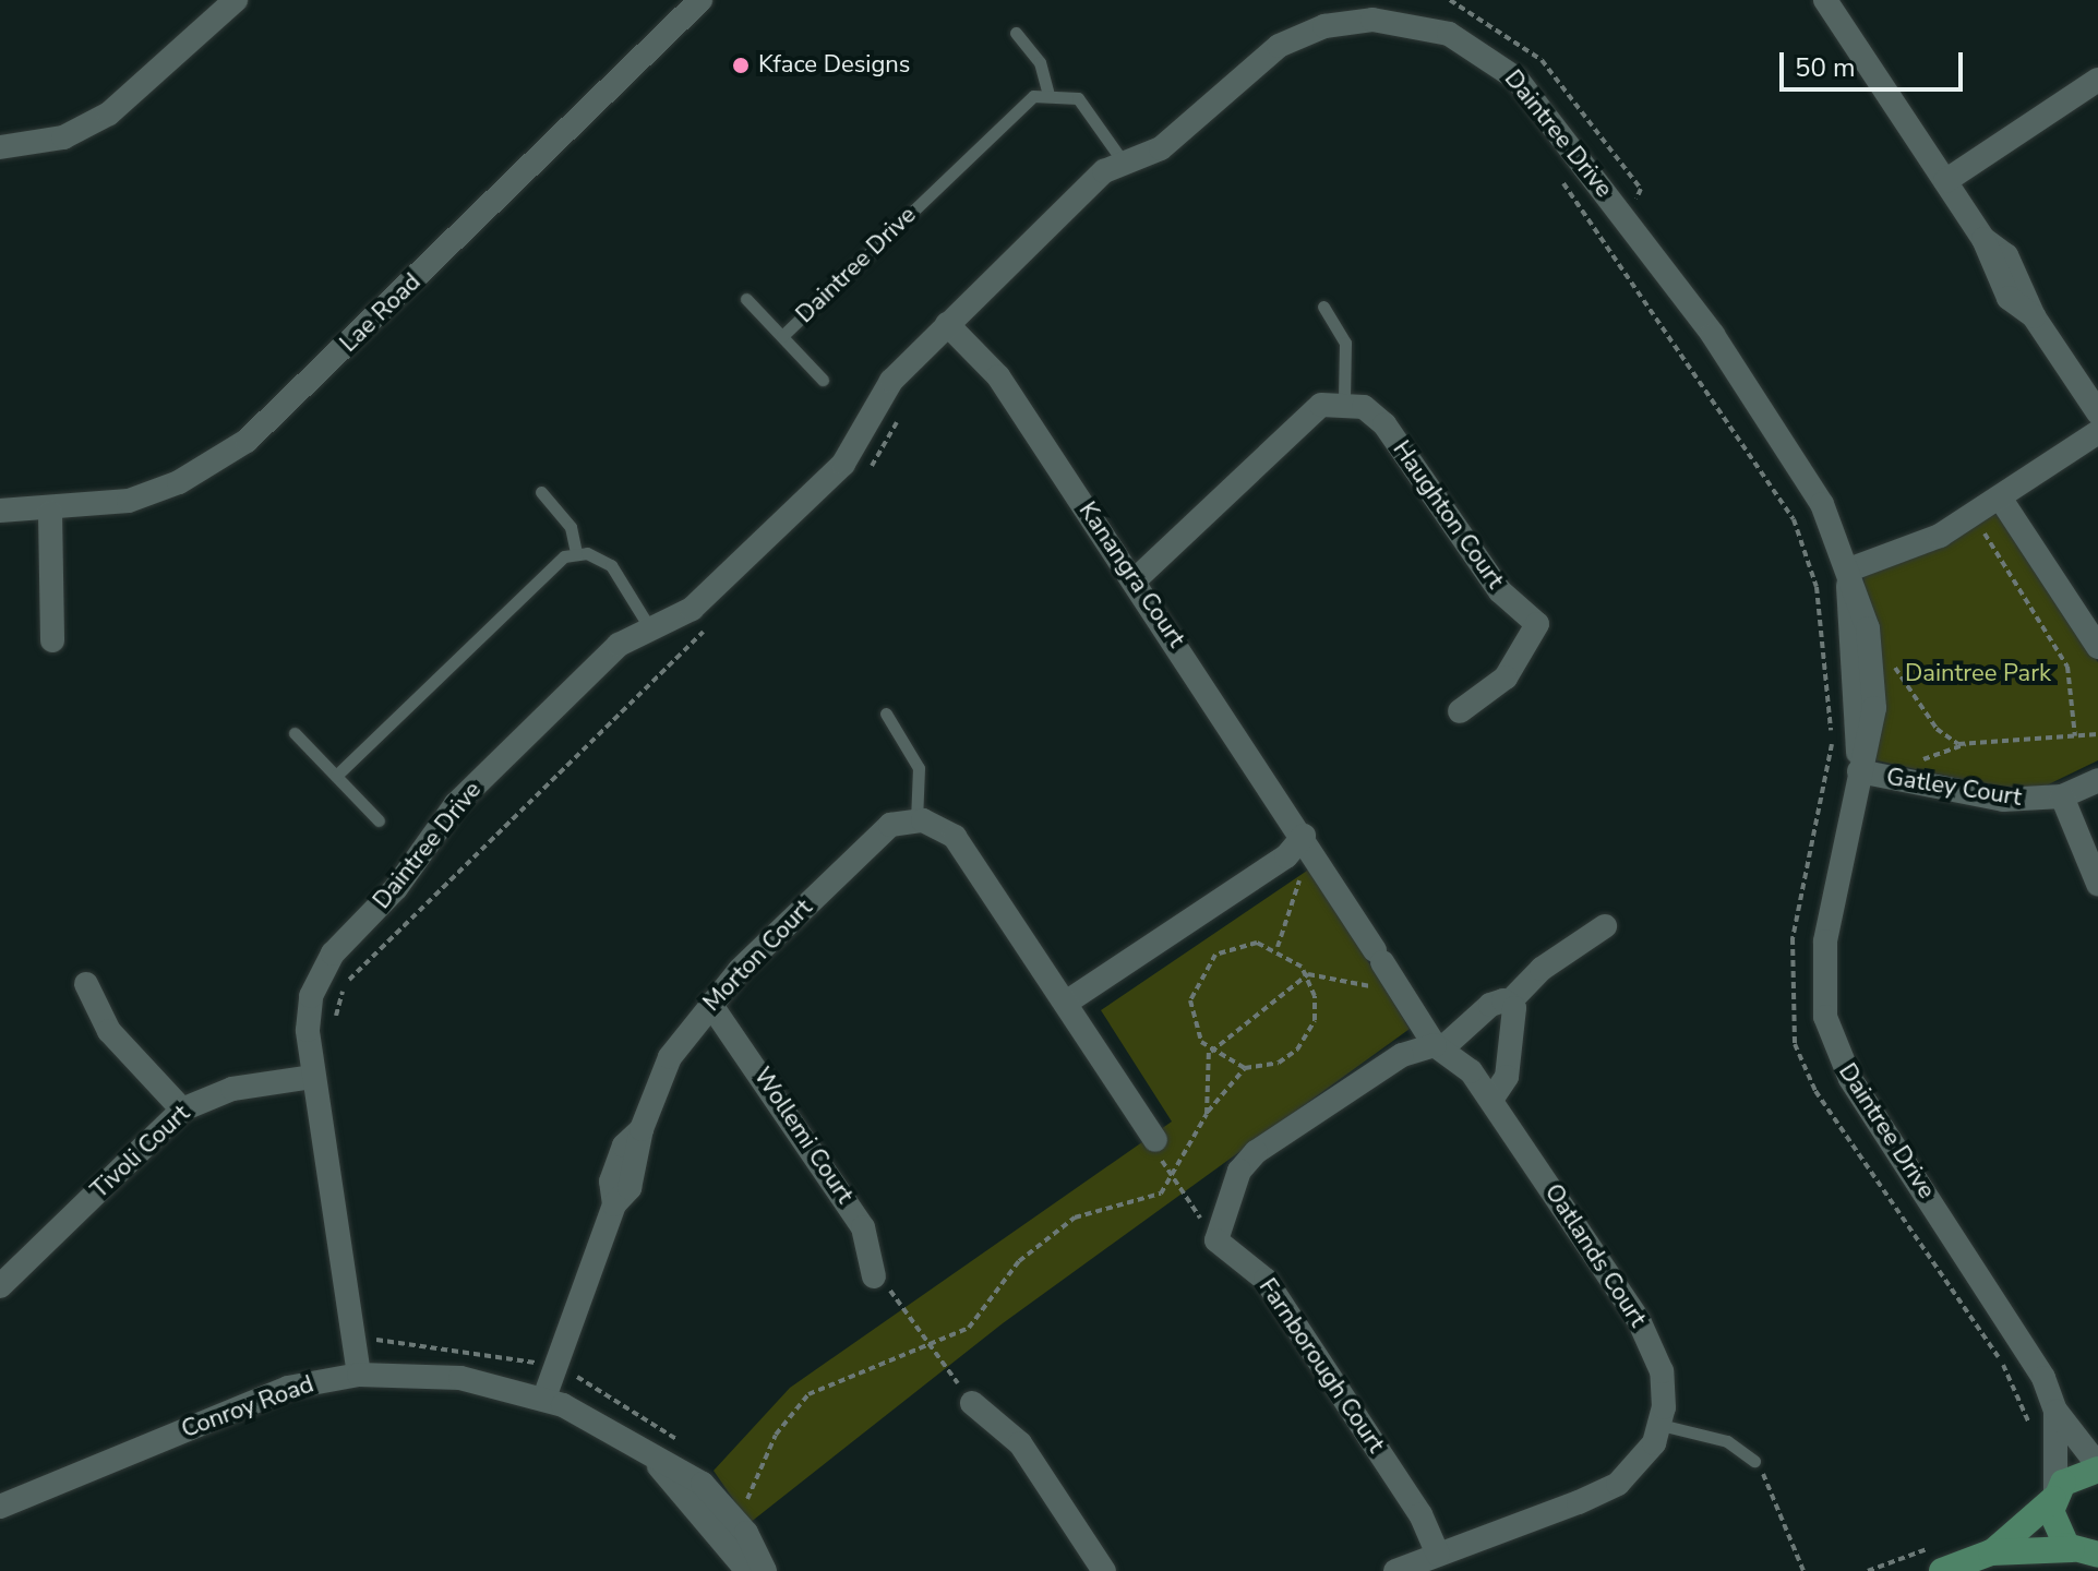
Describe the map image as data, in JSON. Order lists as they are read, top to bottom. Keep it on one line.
{"streets":{"street":["Daintree Drive","Lae Road","Haughton Court","Kanangra Court","Gatley Court","Morton Court","Wollemi Court","Tivoli Court","Oatlands Court","Farnborough Court","Conroy Road"]},"crossings":[["Daintree Drive","Kanangra Court"],["Daintree Drive","Gatley Court"],["Daintree Drive","Tivoli Court"],["Daintree Drive","Conroy Road"],["Kanangra Court","Oatlands Court"],["Morton Court","Wollemi Court"],["Morton Court","Conroy Road"],["Oatlands Court","Farnborough Court"]],"parks":["Daintree Park"],"places":["Kface Designs"],"scale_bar":"50 m"}
